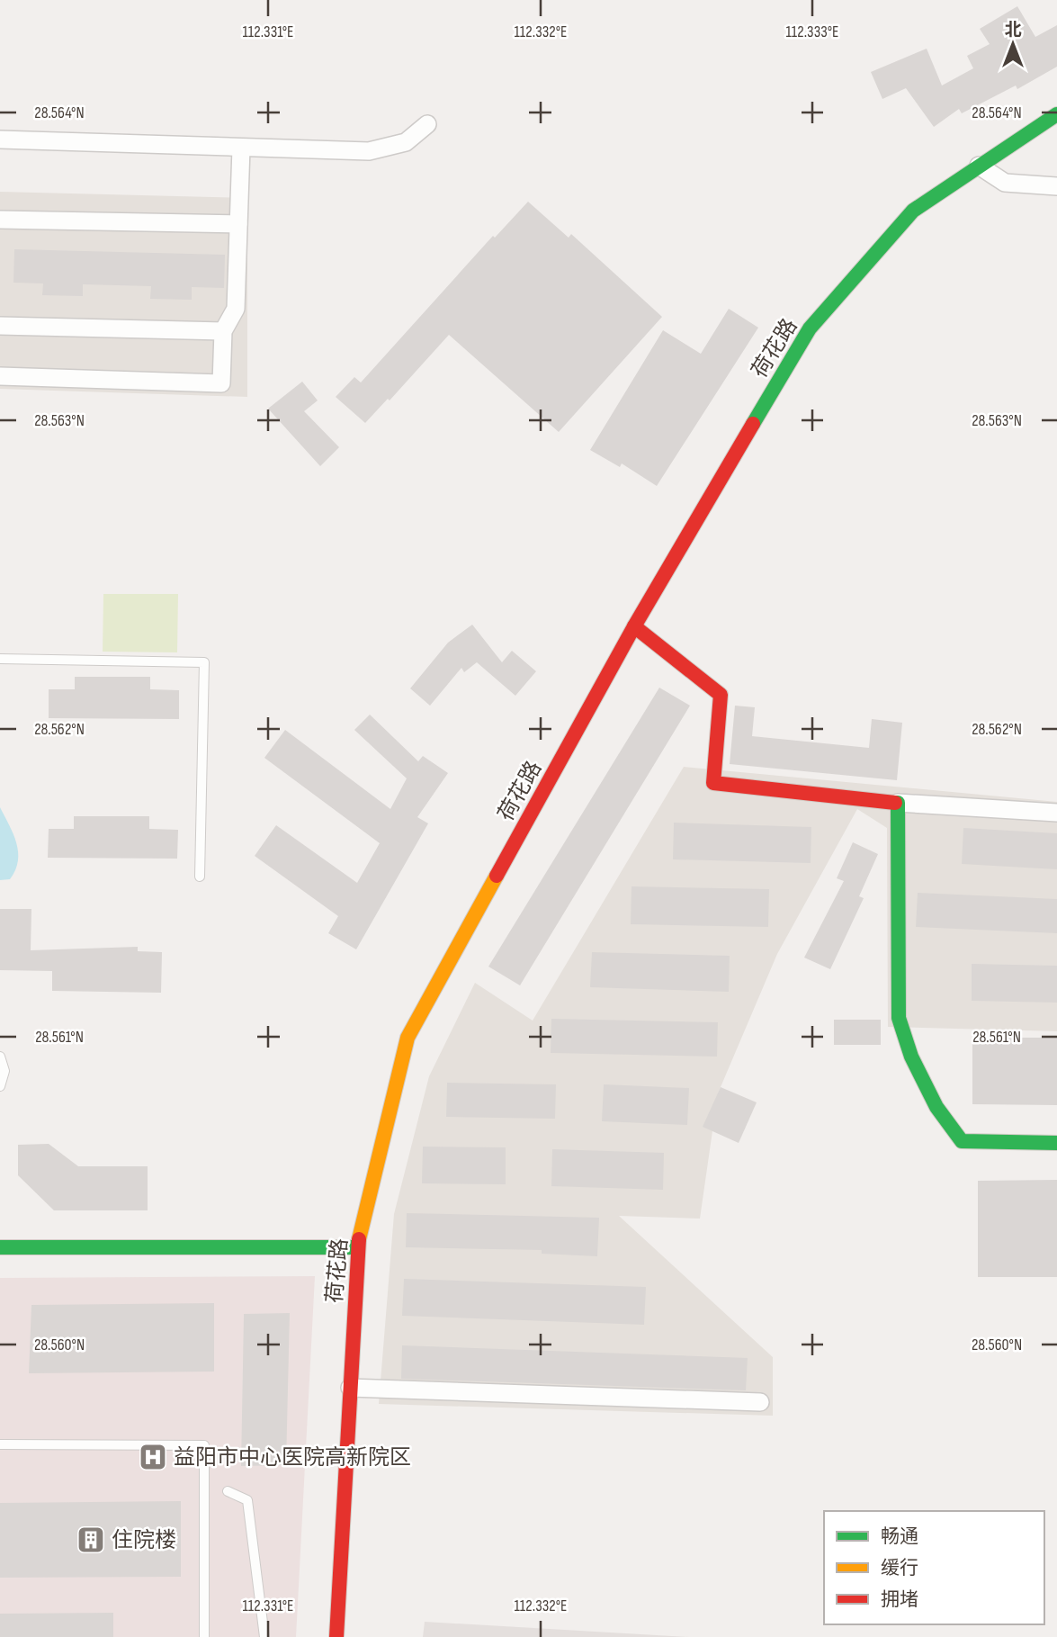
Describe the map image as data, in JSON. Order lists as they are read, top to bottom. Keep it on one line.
{"streets":{"street":["荷花路"]},"places":{"hospital":["益阳市中心医院高新院区"],"building":["住院楼"]},"legend":["畅通","缓行","拥堵"],"north":"top","coordinates":["112.331°E","112.332°E","112.333°E","28.564°N","28.563°N","28.562°N","28.561°N","28.560°N"]}
